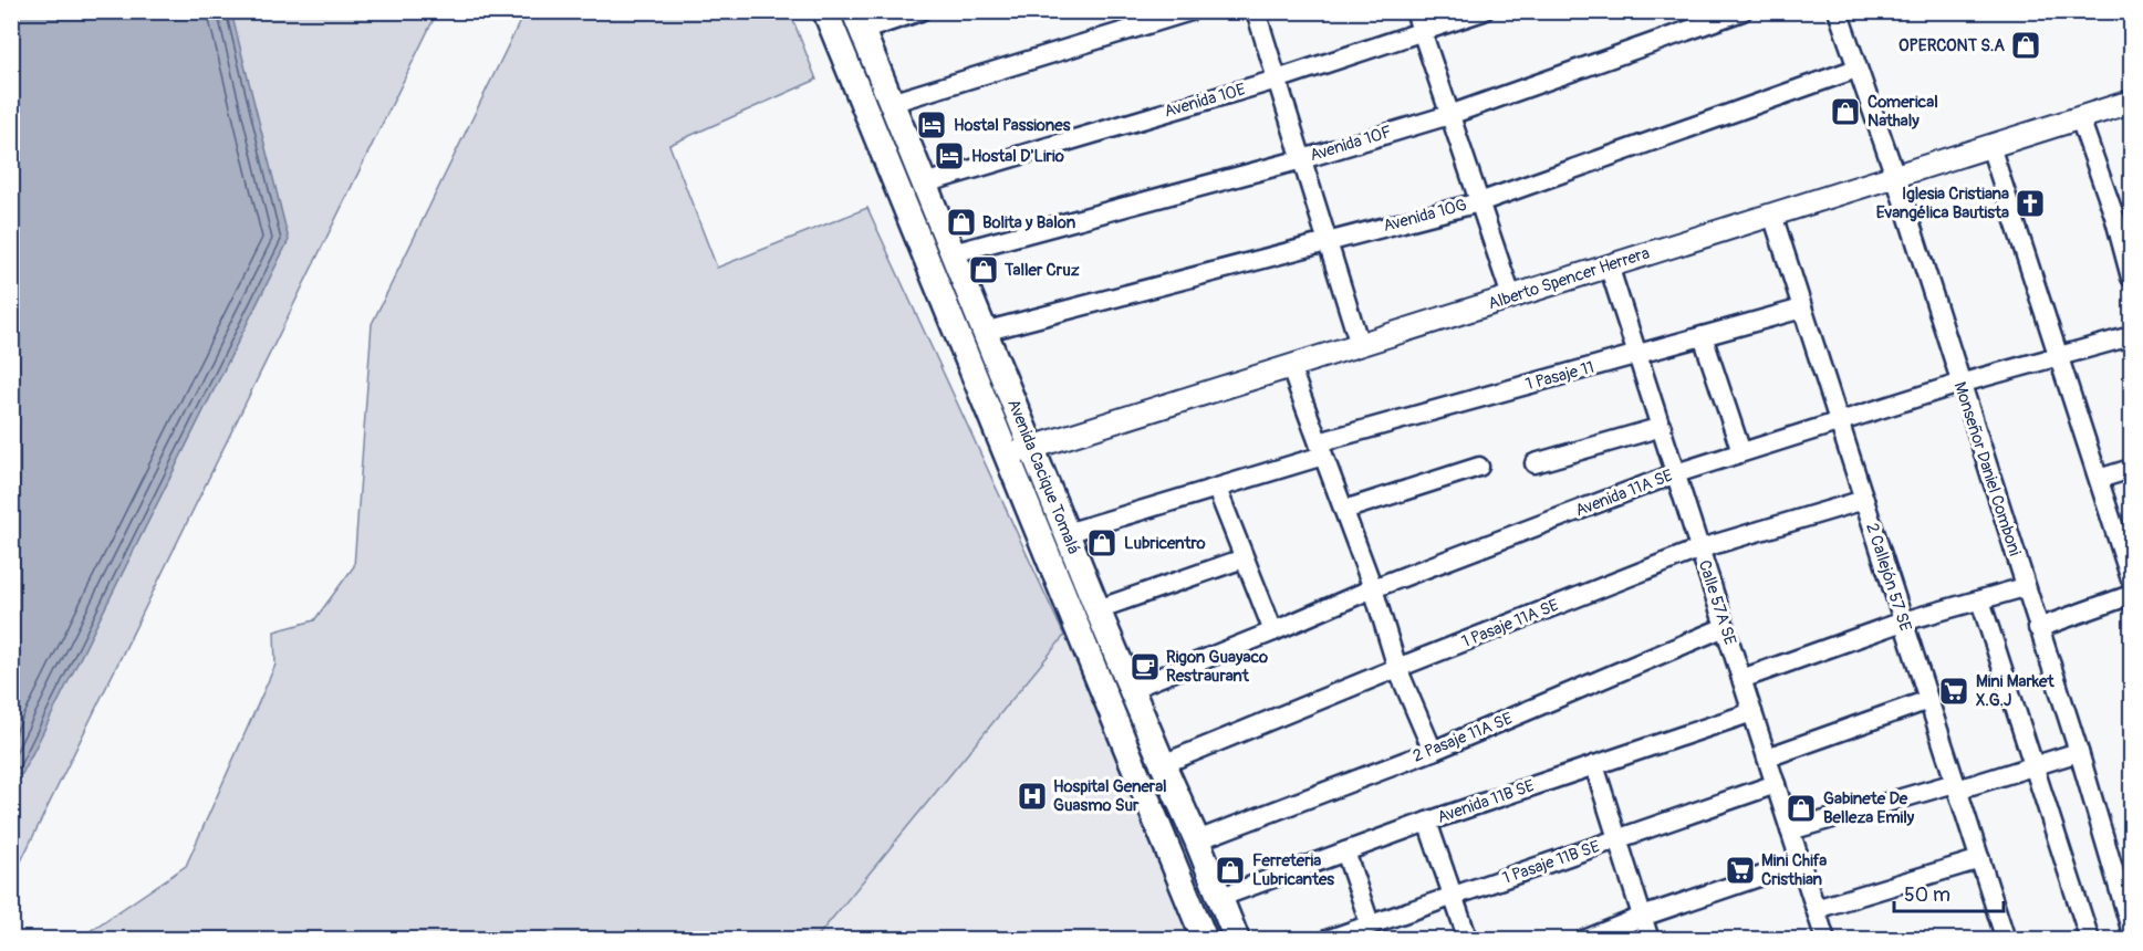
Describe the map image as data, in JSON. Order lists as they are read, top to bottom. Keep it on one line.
{"streets":{"main road":["Avenida Cacique Tomalá"],"street":["Avenida 10E","Avenida 10F","Avenida 10G","Alberto Spencer Herrera","1 Pasaje 11","Monseñor Daniel Comboni","Avenida 11A SE","2 Callejón 57 SE","Calle 57A SE","1 Pasaje 11A SE","2 Pasaje 11A SE","Avenida 11B SE","1 Pasaje 11B SE"]},"crossings":[["Avenida 10E","Avenida Cacique Tomalá"],["Avenida 10F","Avenida Cacique Tomalá"],["Avenida 10G","Monseñor Daniel Comboni"],["Avenida 10G","Avenida Cacique Tomalá"],["Alberto Spencer Herrera","Monseñor Daniel Comboni"],["Alberto Spencer Herrera","Avenida Cacique Tomalá"],["Alberto Spencer Herrera","2 Callejón 57 SE"],["Alberto Spencer Herrera","Calle 57A SE"],["1 Pasaje 11","Avenida Cacique Tomalá"],["1 Pasaje 11","2 Callejón 57 SE"],["1 Pasaje 11","Calle 57A SE"],["Monseñor Daniel Comboni","Avenida 11A SE"],["Avenida Cacique Tomalá","Avenida 11A SE"],["Avenida Cacique Tomalá","1 Pasaje 11A SE"],["Avenida Cacique Tomalá","2 Pasaje 11A SE"],["Avenida Cacique Tomalá","Avenida 11B SE"],["Avenida 11A SE","2 Callejón 57 SE"],["Avenida 11A SE","Calle 57A SE"],["2 Callejón 57 SE","1 Pasaje 11A SE"],["Calle 57A SE","1 Pasaje 11A SE"],["Calle 57A SE","2 Pasaje 11A SE"],["Calle 57A SE","Avenida 11B SE"],["Calle 57A SE","1 Pasaje 11B SE"]],"places":{"shop":["OPERCONT S.A","Comerical Nathaly","Bolita y Balon","Taller Cruz","Lubricentro","Gabinete De Belleza Emily","Ferreteria Lubricantes"],"hotel":["Hostal Passiones","Hostal D'Lirio"],"church":["Iglesia Cristiana Evangélica Bautista"],"cafe":["Rigon Guayaco Restraurant"],"supermarket":["Mini Market X.G.J","Mini Chifa Cristhian"],"hospital":["Hospital General Guasmo Sur"]},"scale_bar":"50 m"}
